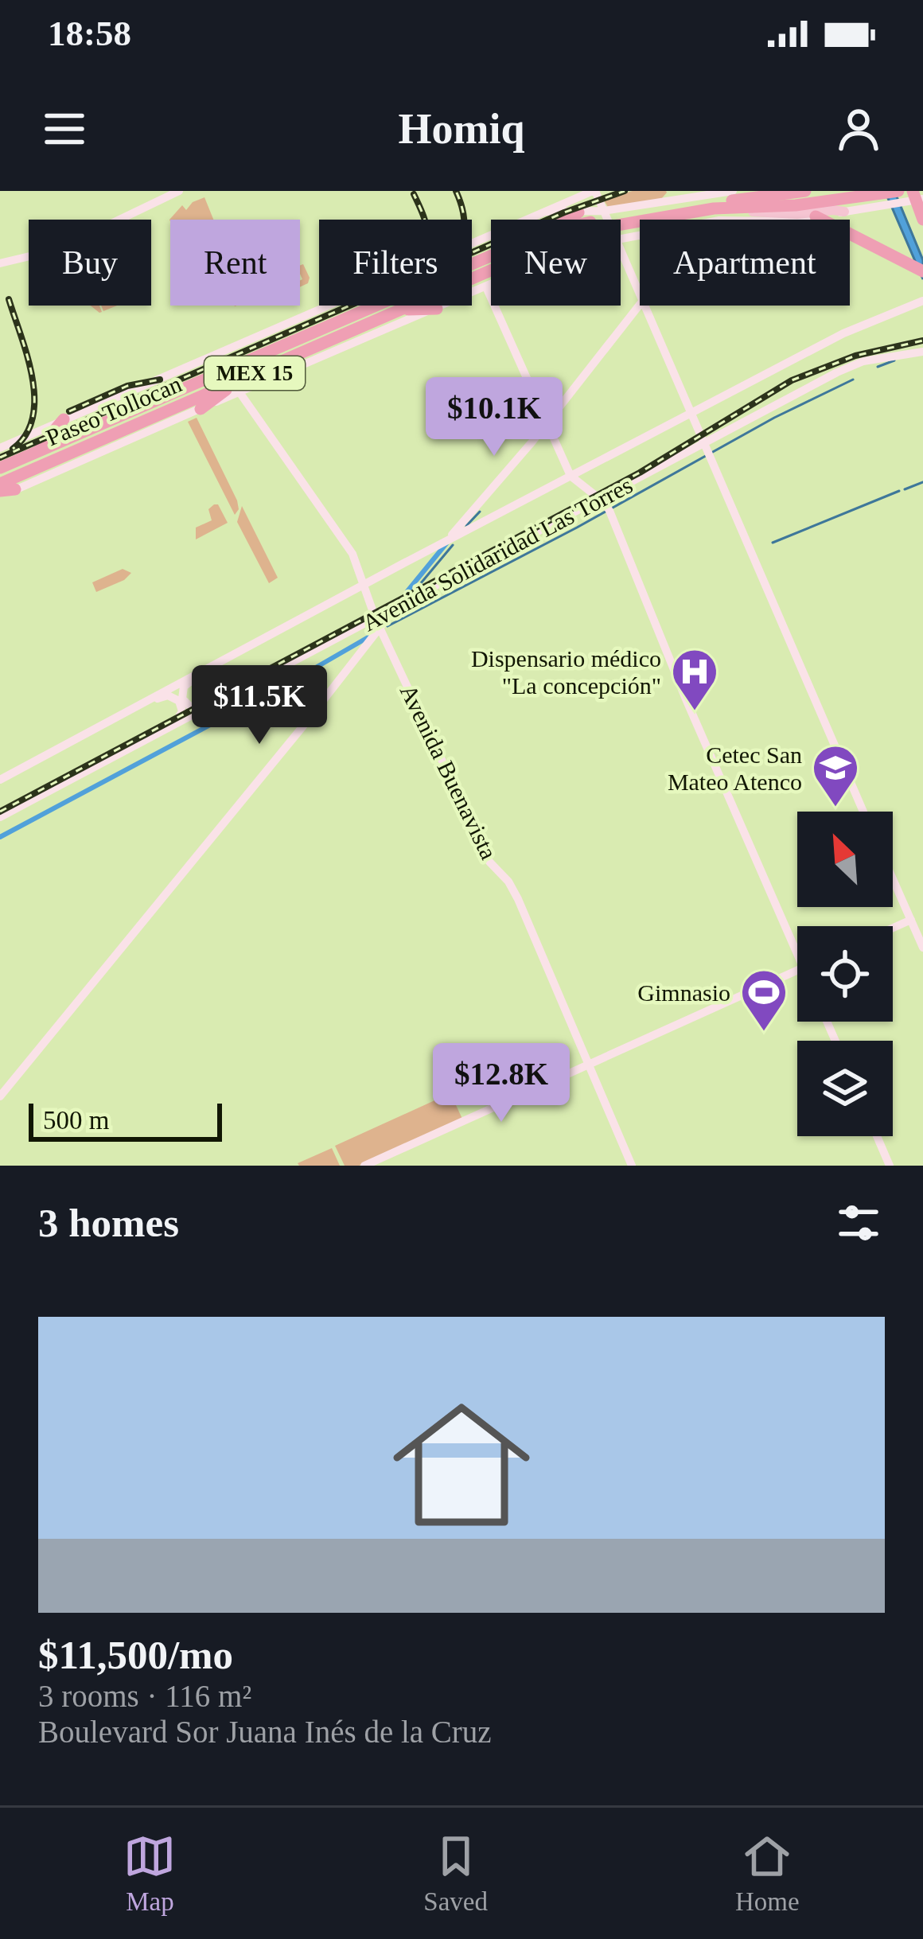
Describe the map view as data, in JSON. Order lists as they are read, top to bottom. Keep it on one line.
{"streets":{"highway":["MEX 15","Paseo Tollocan"],"main road":["Avenida Solidaridad Las Torres","Avenida Buenavista"]},"crossings":[["Avenida Solidaridad Las Torres","Avenida Buenavista"]],"places":{"hospital":["Dispensario médico \"La concepción\""],"school or university":["Cetec San Mateo Atenco"],"sports":["Gimnasio"]},"scale_bar":"500 m","north":"top left","page":{"status":"18:58","header":"Homiq","chip":["Buy","Rent","Filters","New","Apartment"],"price":["$10.1K","$11.5K","$12.8K"],"scale":"500 m","heading":"3 homes","list":[{"name":"$11,500/mo","note":"3 rooms · 116 m² · Boulevard Sor Juana Inés de la Cruz"}],"tabs":["Map","Saved","Home"]}}
